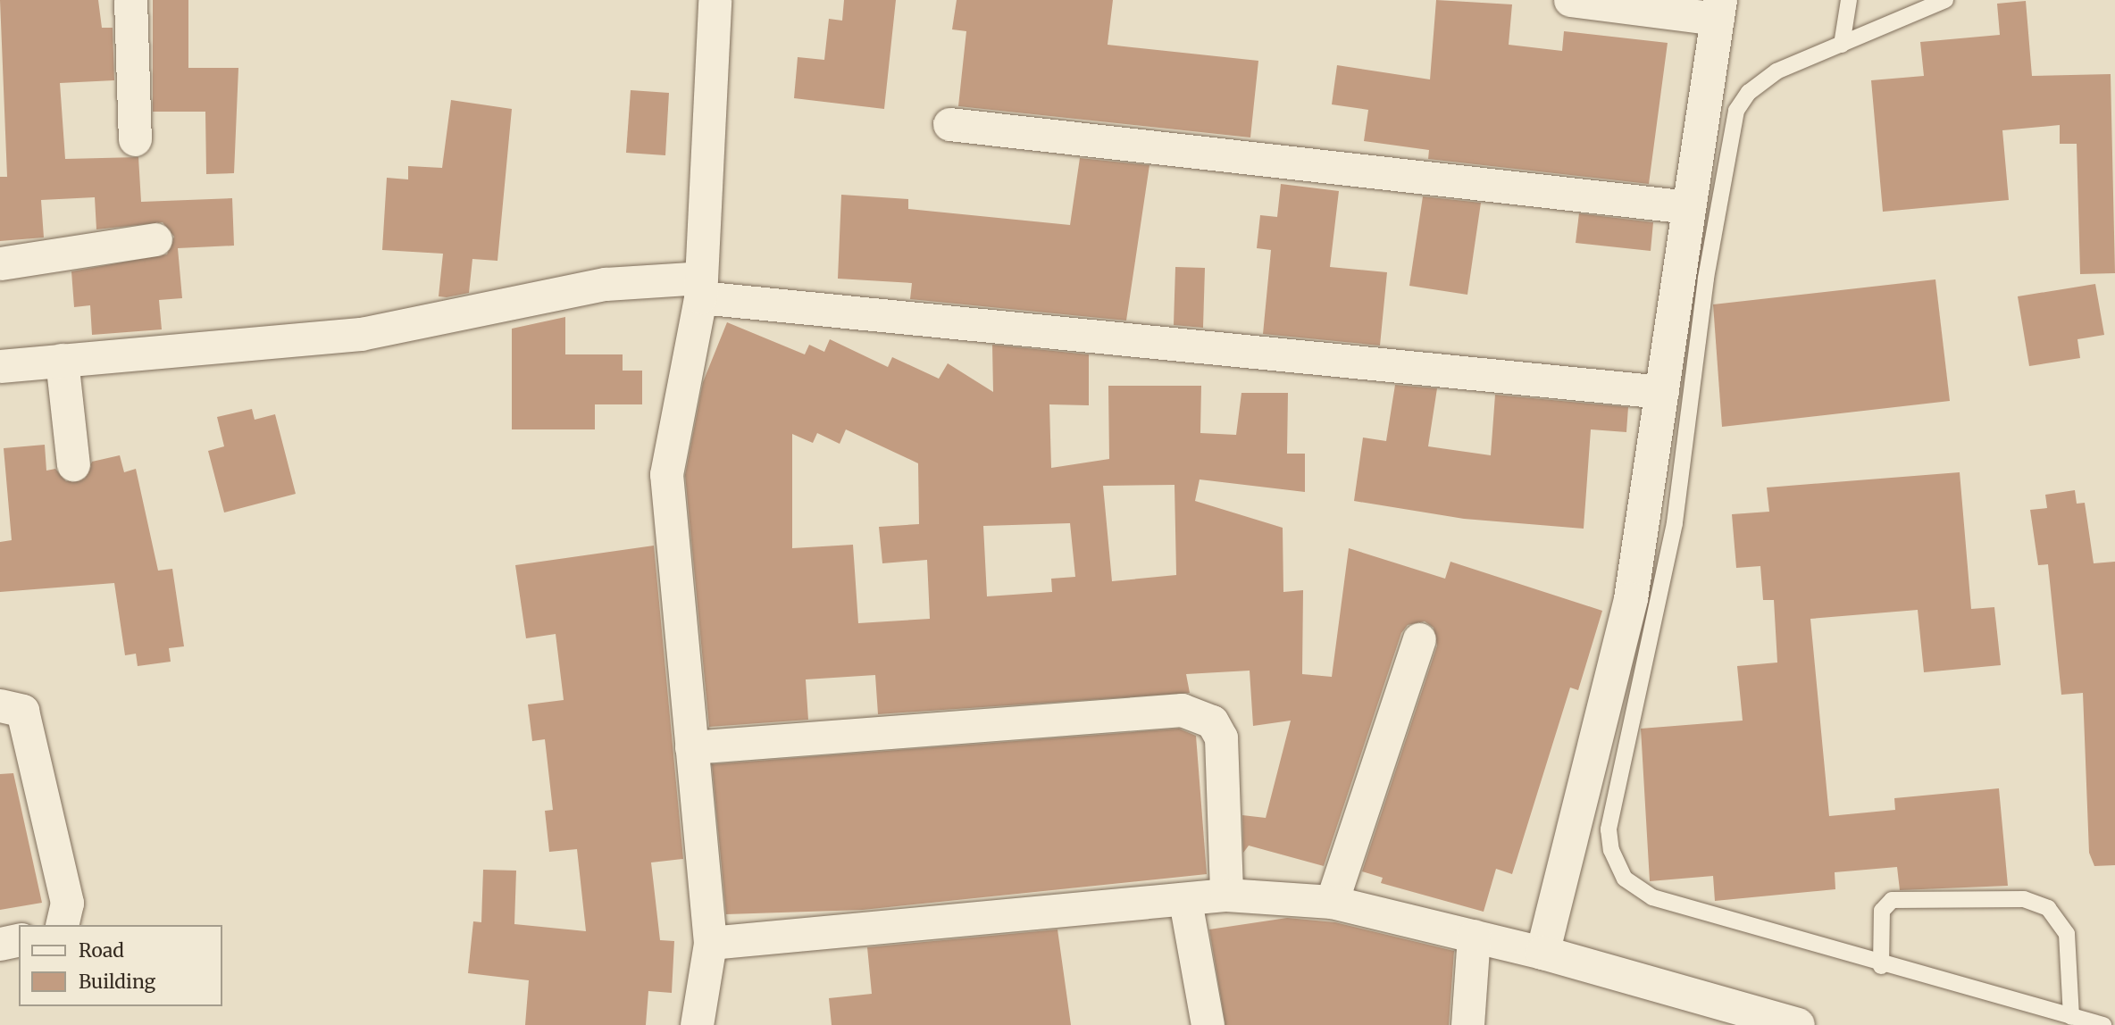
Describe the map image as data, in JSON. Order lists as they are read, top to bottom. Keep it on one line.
{"legend":["Road","Building"]}
